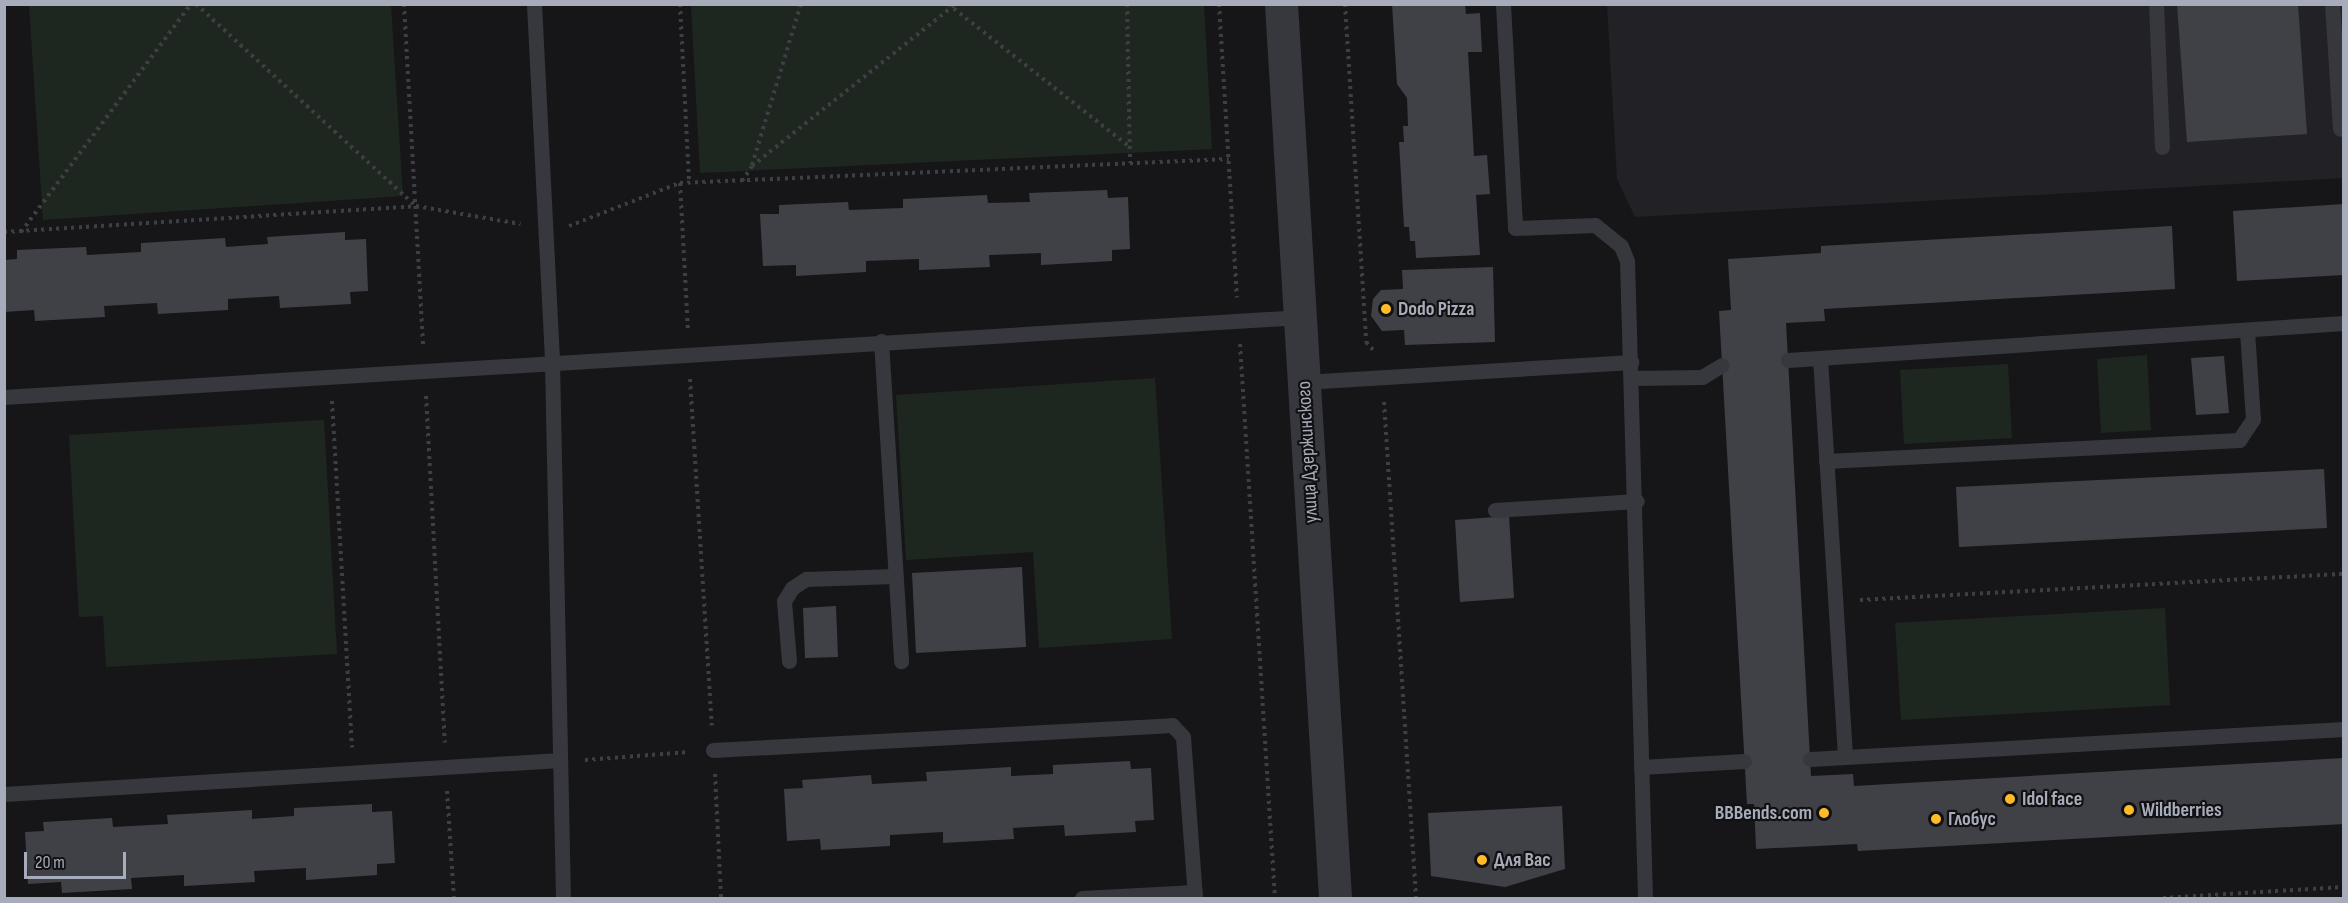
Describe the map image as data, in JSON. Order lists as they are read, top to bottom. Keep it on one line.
{"streets":{"street":["улица Дзержинского"]},"places":["Dodo Pizza","Idol face","Wildberries","BBBends.com","Глобус","Для Вас"],"scale_bar":"20 m"}
